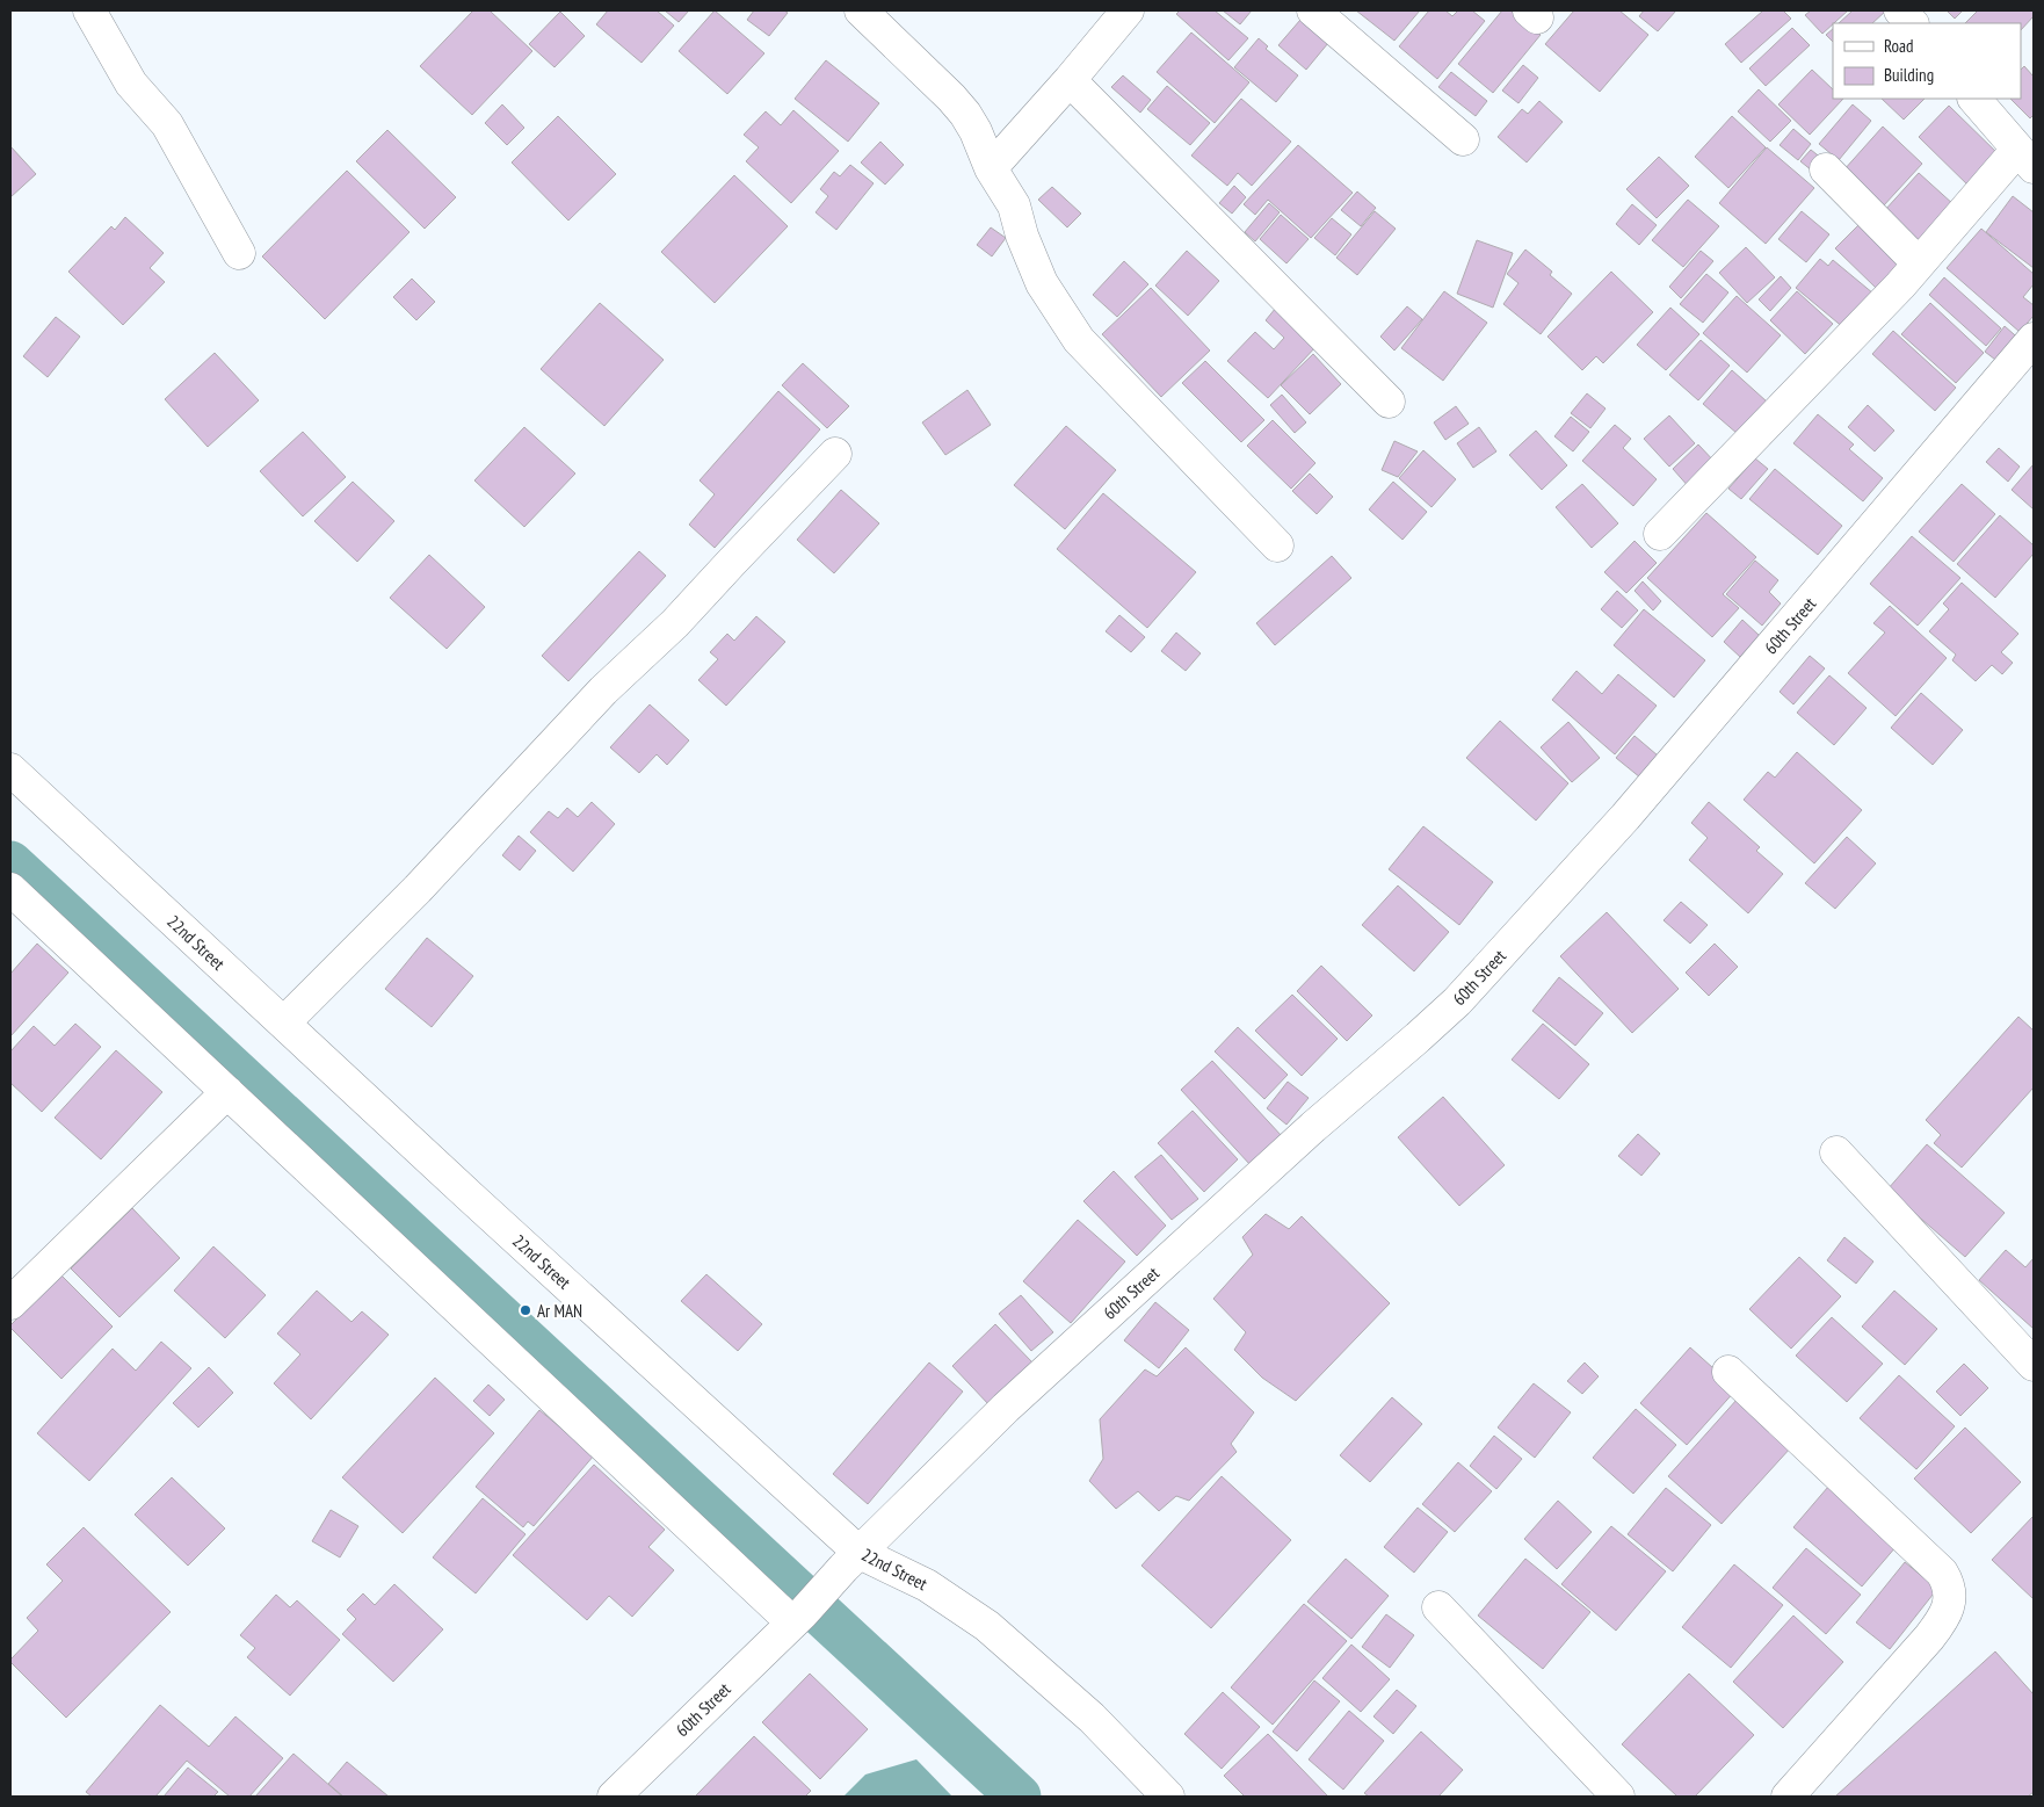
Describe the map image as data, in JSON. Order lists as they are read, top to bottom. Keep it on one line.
{"streets":{"street":["60th Street","22nd Street"]},"crossings":[["60th Street","22nd Street"]],"places":["Ar MAN"],"legend":["Road","Building"]}
